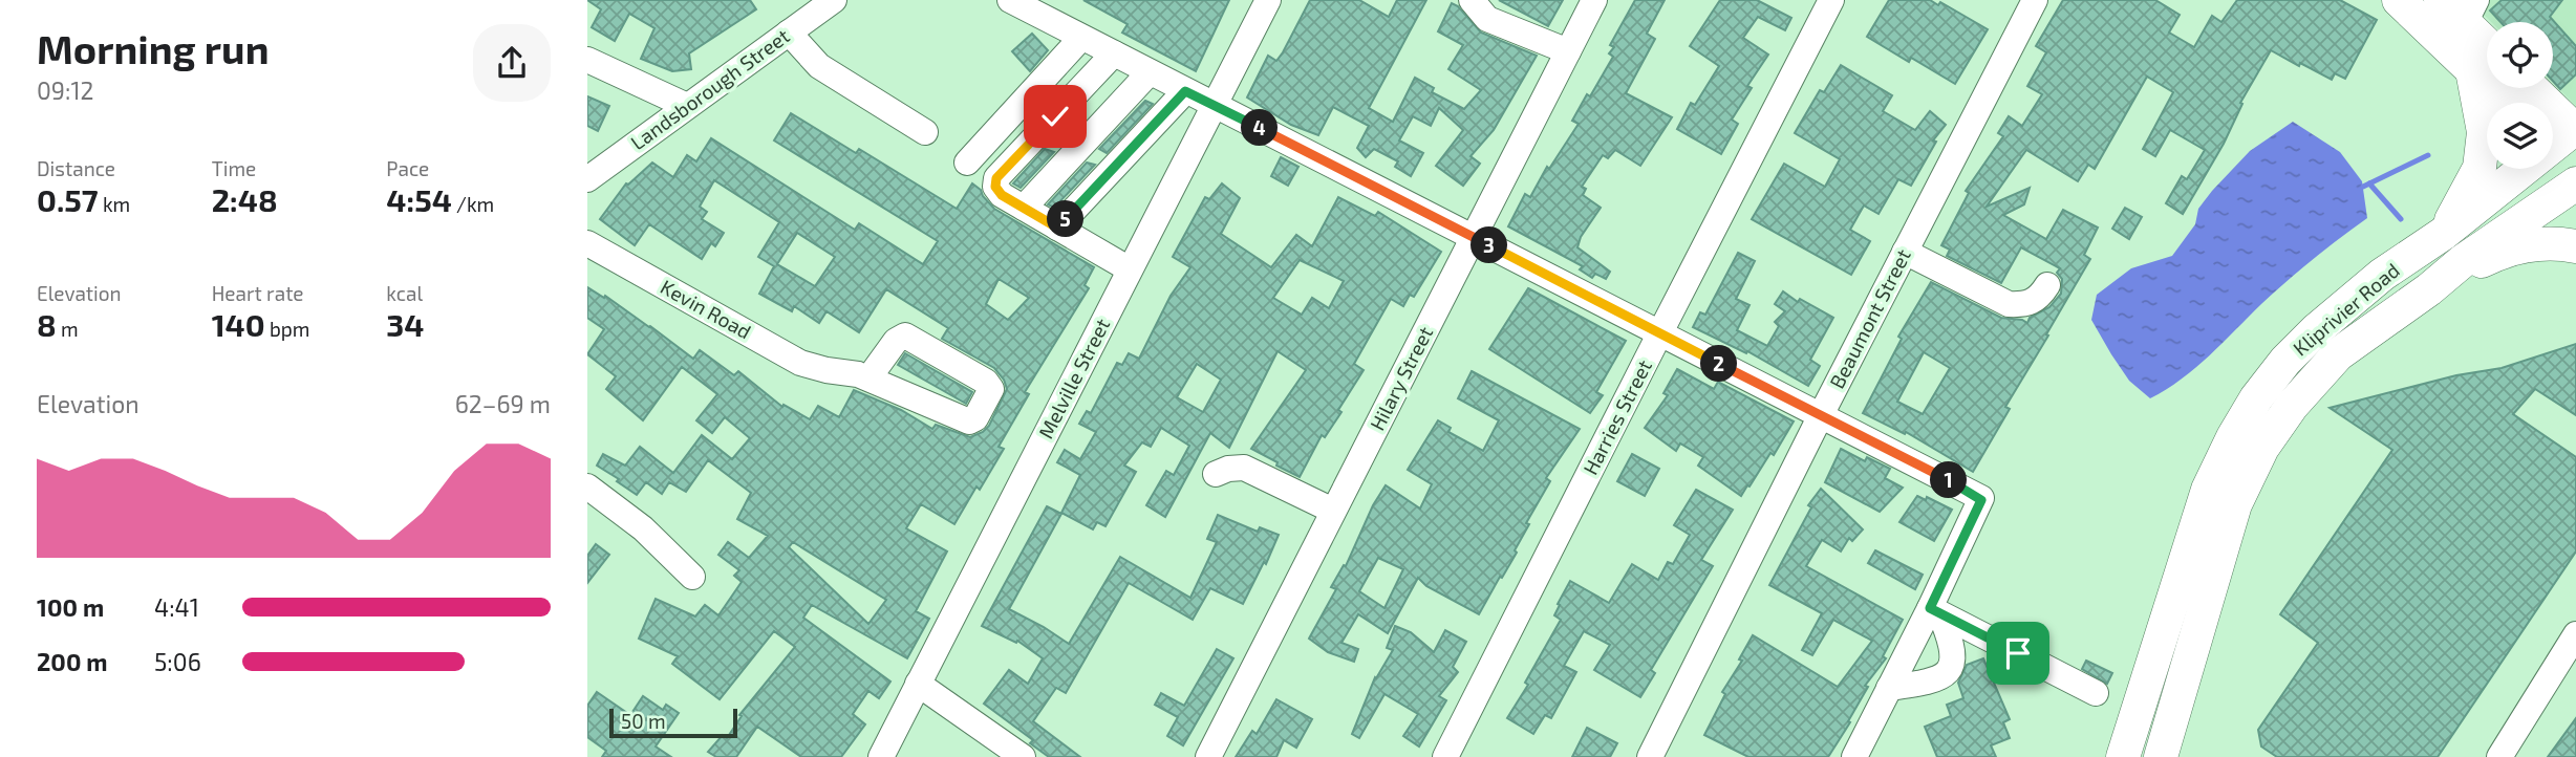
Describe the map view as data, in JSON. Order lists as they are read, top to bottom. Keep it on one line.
{"streets":{"main road":["Kliprivier Road"],"street":["Landsborough Street","Kevin Road","Beaumont Street","Melville Street","Hilary Street","Harries Street"]},"scale_bar":"50 m","page":{"heading":["Morning run","09:12"],"pins":["4","5","3","2","1"],"stats":[["Distance","0.57 km"],["Time","2:48"],["Pace","4:54 /km"],["Elevation","8 m"],["Heart rate","140 bpm"],["kcal","34"]],"chart":["Elevation","62–69 m"],"list":[{"name":"100 m","note":"4:41"},{"name":"200 m","note":"5:06"}],"scale":"50 m"}}
